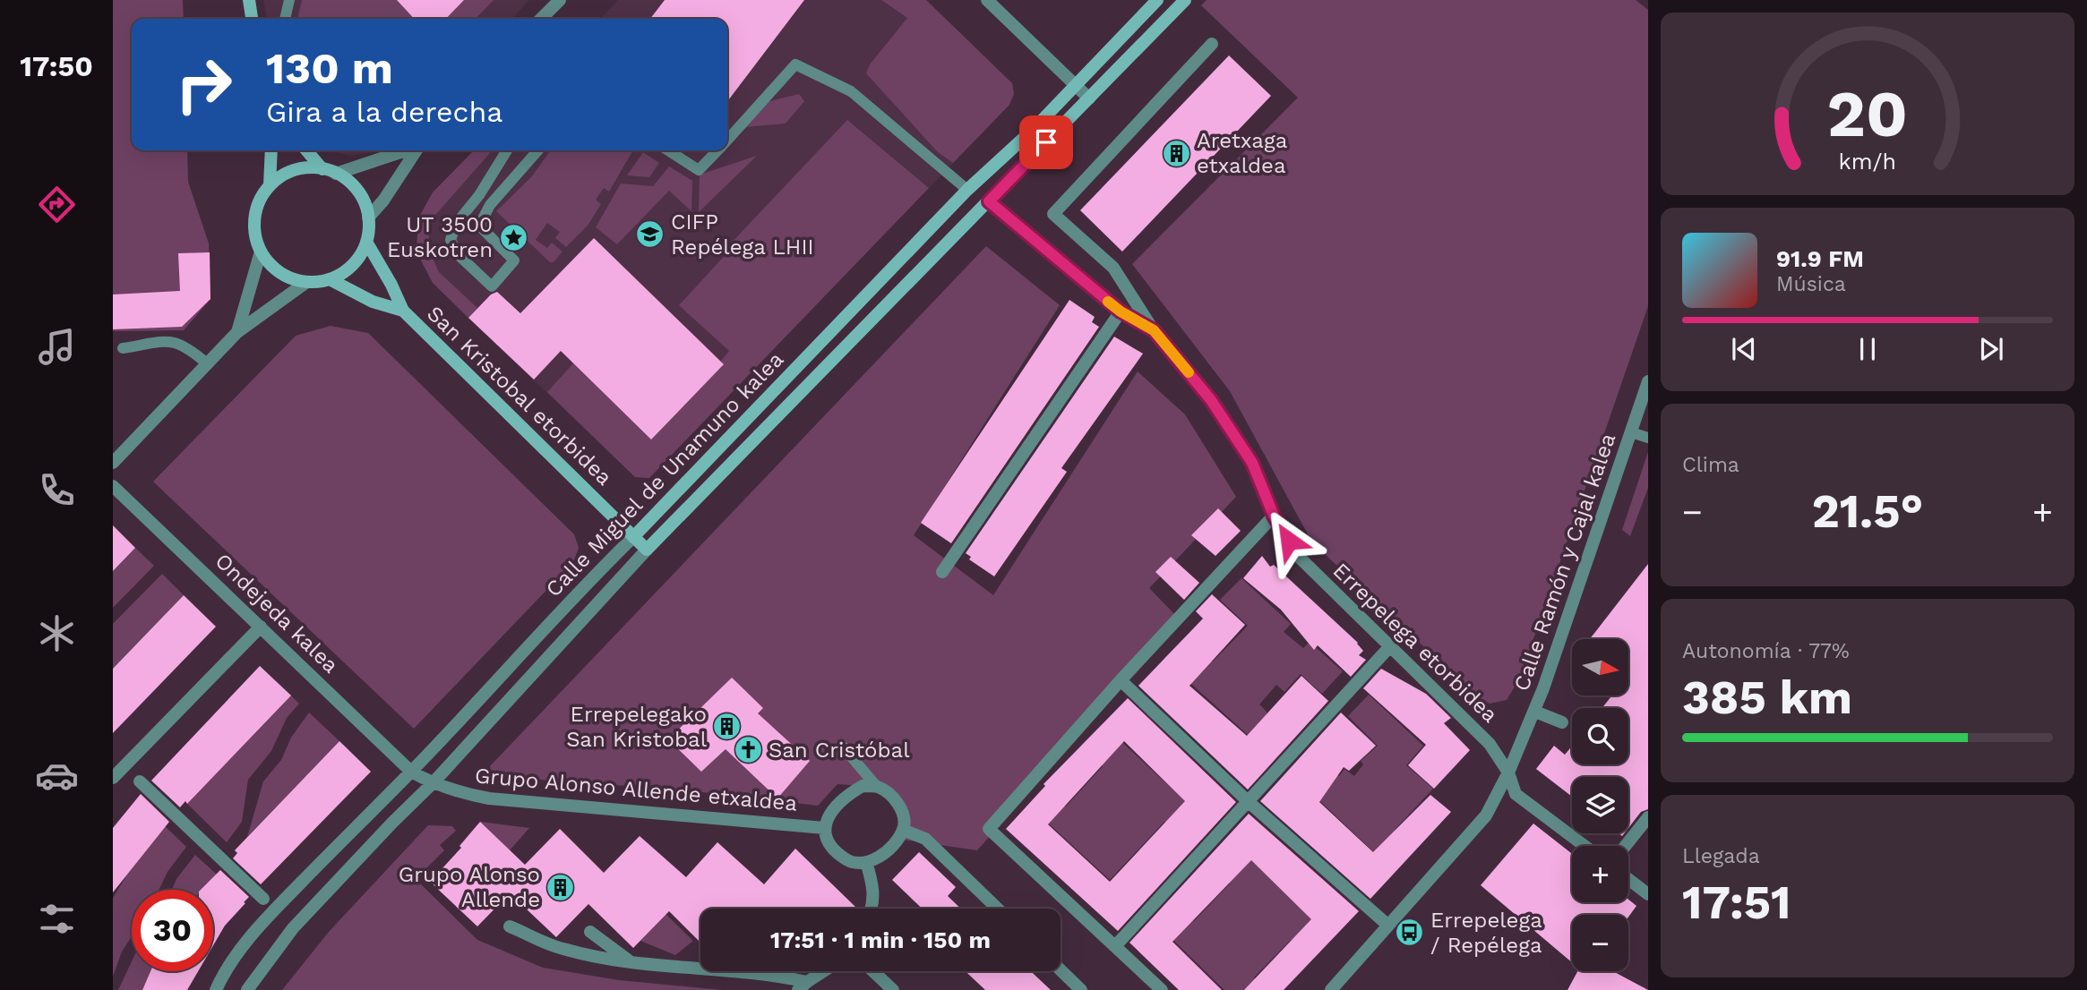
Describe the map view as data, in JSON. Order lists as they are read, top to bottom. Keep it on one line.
{"streets":{"street":["San Kristobal etorbidea","Calle Miguel de Unamuno kalea","Calle Ramón y Cajal kalea","Ondejeda kalea","Errepelega etorbidea","Grupo Alonso Allende etxaldea"]},"crossings":[["San Kristobal etorbidea","Calle Miguel de Unamuno kalea"],["Calle Miguel de Unamuno kalea","Ondejeda kalea"],["Calle Miguel de Unamuno kalea","Errepelega etorbidea"],["Calle Miguel de Unamuno kalea","Grupo Alonso Allende etxaldea"],["Calle Ramón y Cajal kalea","Errepelega etorbidea"],["Ondejeda kalea","Grupo Alonso Allende etxaldea"]],"places":{"building":["Aretxaga etxaldea","Errepelegako San Kristobal","Grupo Alonso Allende"],"school or university":["CIFP Repélega LHII"],"place":["UT 3500 Euskotren"],"church":["San Cristóbal"],"bus stop":["Errepelega / Repélega"]},"north":"right","page":{"tabs":"17:50","turn":["130 m","Gira a la derecha"],"song":["91.9 FM","Música"],"tile":["Clima",["Autonomía · 77%","385 km"],["Llegada","17:51"]],"heat":["−","21.5°","+"],"map_buttons":["+","−"],"limit":"30","trip":"17:51 · 1 min · 150 m","gauge":["20","km/h"]}}
